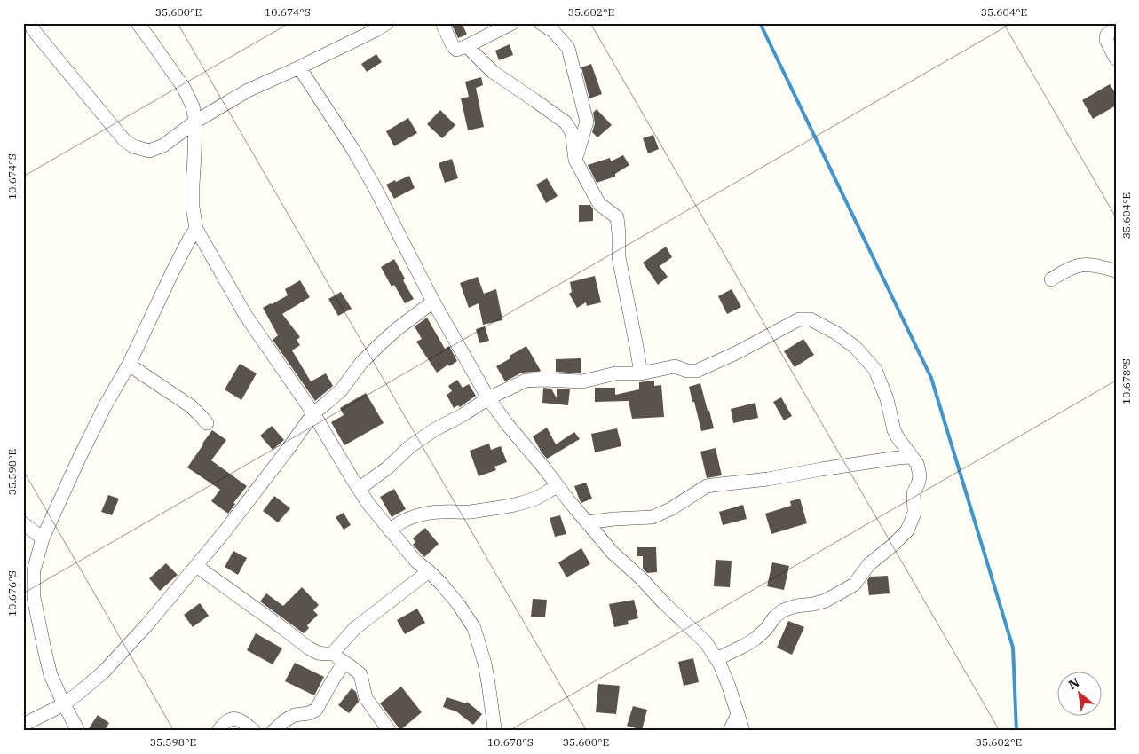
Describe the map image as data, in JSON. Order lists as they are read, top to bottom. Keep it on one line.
{"north":"top left","coordinates":["35.600°E","10.674°S","35.602°E","35.604°E","10.678°S","35.598°E","10.676°S"]}
